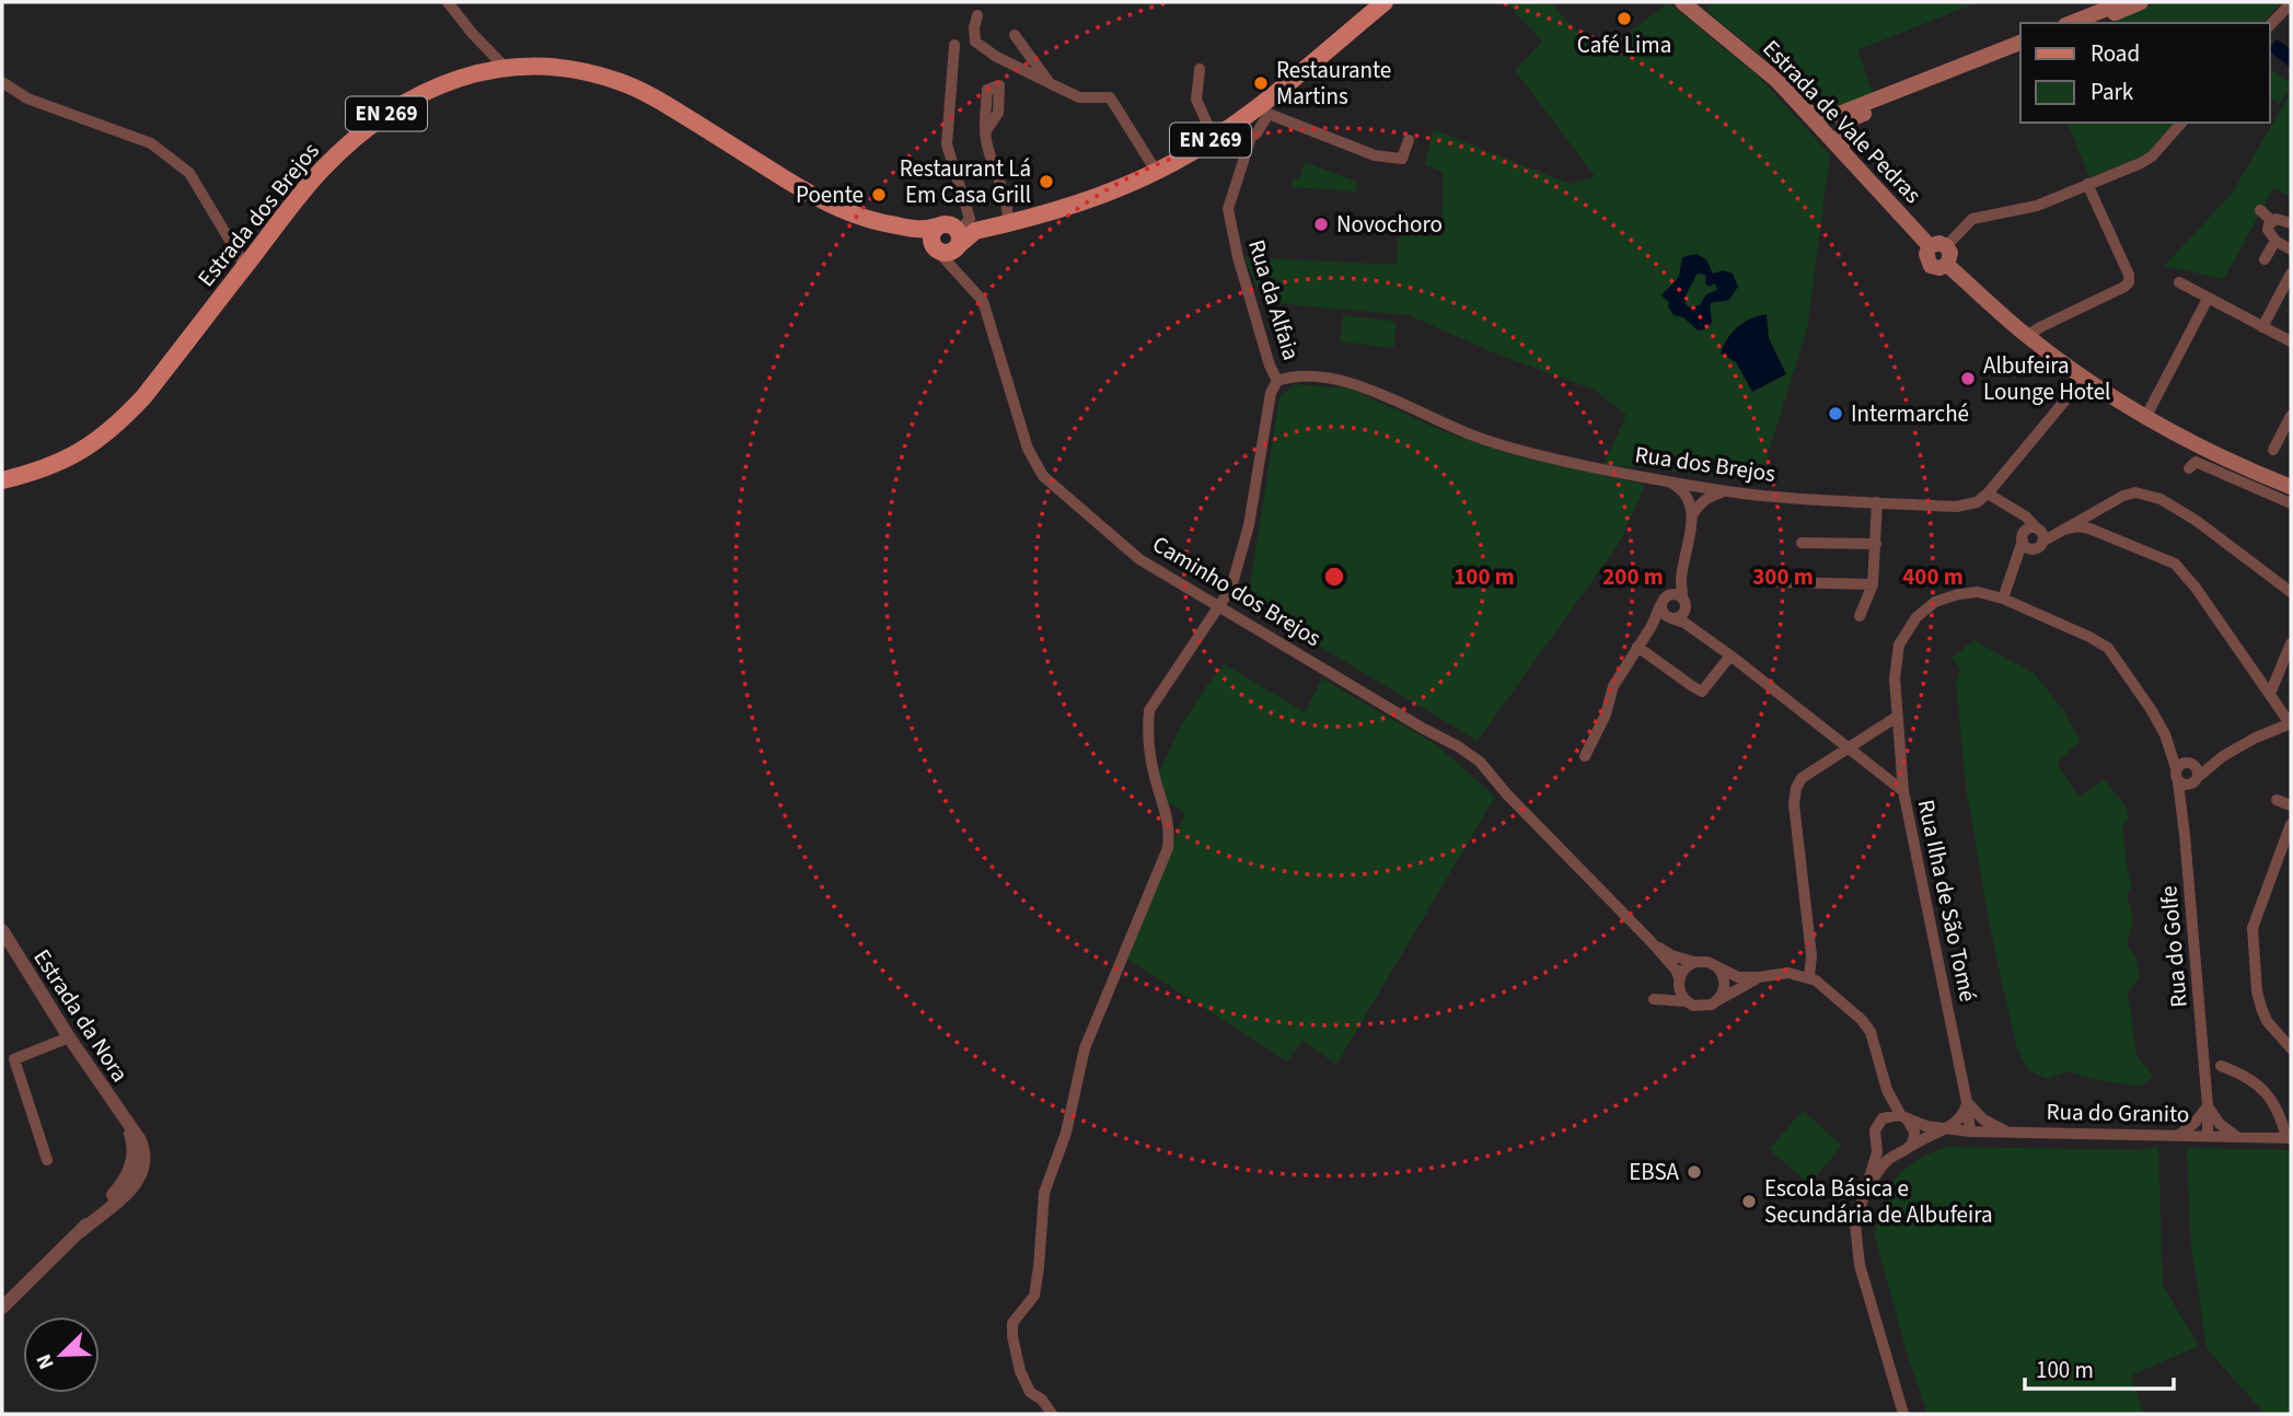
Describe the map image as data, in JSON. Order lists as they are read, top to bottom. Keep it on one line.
{"streets":{"main road":["EN 269","Estrada de Vale Pedras","Estrada dos Brejos"],"street":["Rua da Alfaia","Rua dos Brejos","Caminho dos Brejos","Rua Ilha de São Tomé","Rua do Golfe","Estrada da Nora","Rua do Granito"]},"crossings":[["EN 269","Estrada dos Brejos"],["EN 269","Rua da Alfaia"],["EN 269","Caminho dos Brejos"],["Estrada dos Brejos","Caminho dos Brejos"],["Rua da Alfaia","Rua dos Brejos"],["Rua da Alfaia","Caminho dos Brejos"],["Rua Ilha de São Tomé","Rua do Granito"],["Rua do Golfe","Rua do Granito"]],"places":["Café Lima","Restaurante Martins","Restaurant Lá Em Casa Grill","Poente","Novochoro","Albufeira Lounge Hotel","Intermarché","EBSA","Escola Básica e Secundária de Albufeira"],"legend":["Road","Park"],"scale_bar":"100 m","north":"bottom left","rings":["100 m","200 m","300 m","400 m"]}
